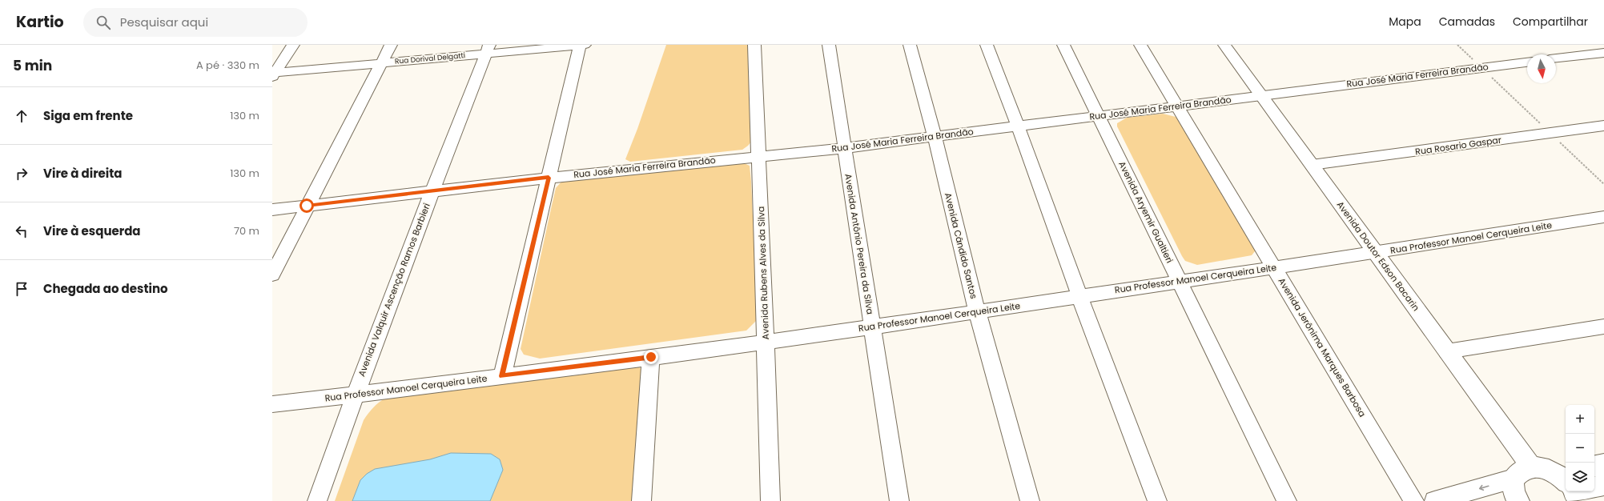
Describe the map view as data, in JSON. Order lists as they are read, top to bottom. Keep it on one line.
{"streets":{"street":["Rua Dorival Delgatti","Rua José Maria Ferreira Brandão","Rua Rosario Gaspar","Avenida Aryemir Gualtieri","Rua Professor Manoel Cerqueira Leite","Avenida Antônio Pereira da Silva","Avenida Cândido Santos","Avenida Doutor Edson Bacarin","Avenida Rubens Alves da Silva","Avenida Valquir Ascenção Ramos Barbieri","Avenida Jerônima Marques Barbosa"]},"crossings":[["Rua Dorival Delgatti","Avenida Valquir Ascenção Ramos Barbieri"],["Rua José Maria Ferreira Brandão","Avenida Aryemir Gualtieri"],["Rua José Maria Ferreira Brandão","Avenida Antônio Pereira da Silva"],["Rua José Maria Ferreira Brandão","Avenida Cândido Santos"],["Rua José Maria Ferreira Brandão","Avenida Doutor Edson Bacarin"],["Rua José Maria Ferreira Brandão","Avenida Rubens Alves da Silva"],["Rua José Maria Ferreira Brandão","Avenida Valquir Ascenção Ramos Barbieri"],["Rua José Maria Ferreira Brandão","Avenida Jerônima Marques Barbosa"],["Rua Rosario Gaspar","Avenida Doutor Edson Bacarin"],["Avenida Aryemir Gualtieri","Rua Professor Manoel Cerqueira Leite"],["Rua Professor Manoel Cerqueira Leite","Avenida Antônio Pereira da Silva"],["Rua Professor Manoel Cerqueira Leite","Avenida Cândido Santos"],["Rua Professor Manoel Cerqueira Leite","Avenida Doutor Edson Bacarin"],["Rua Professor Manoel Cerqueira Leite","Avenida Rubens Alves da Silva"],["Rua Professor Manoel Cerqueira Leite","Avenida Valquir Ascenção Ramos Barbieri"],["Rua Professor Manoel Cerqueira Leite","Avenida Jerônima Marques Barbosa"]],"north":"bottom","page":{"header":"Kartio","search":"Pesquisar aqui","nav":["Mapa","Camadas","Compartilhar"],"heading":["5 min","A pé · 330 m"],"list":[["Siga em frente","130 m"],["Vire à direita","130 m"],["Vire à esquerda","70 m"],"Chegada ao destino"],"map_buttons":["+","−"]}}
